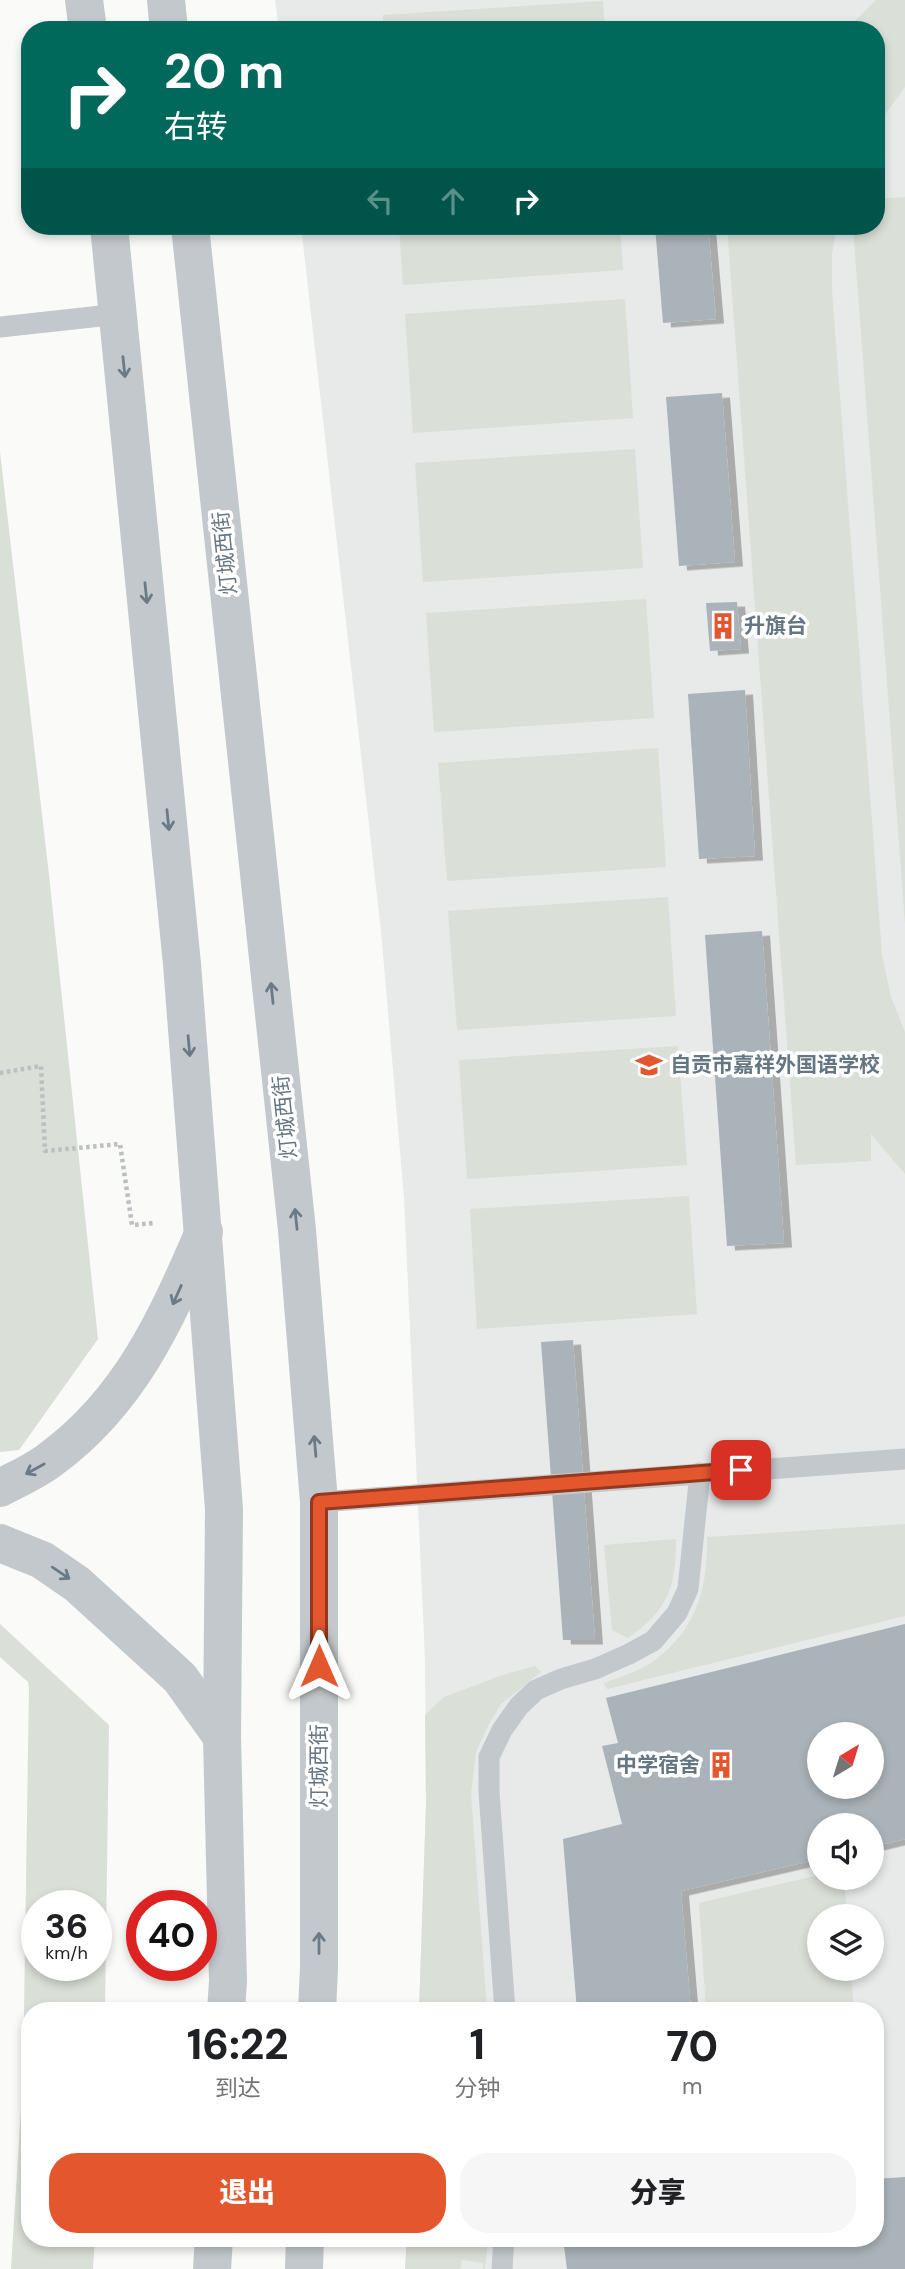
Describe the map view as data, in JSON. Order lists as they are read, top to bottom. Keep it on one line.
{"streets":{"street":["灯城西街"]},"places":{"building":["升旗台","中学宿舍"],"school or university":["自贡市嘉祥外国语学校"]},"north":"top right","page":{"turn":["20 m","右转"],"speed":"36 km/h","limit":"40","eta":["16:22","到达","1","分钟","70","m"],"buttons":["退出","分享"]}}
